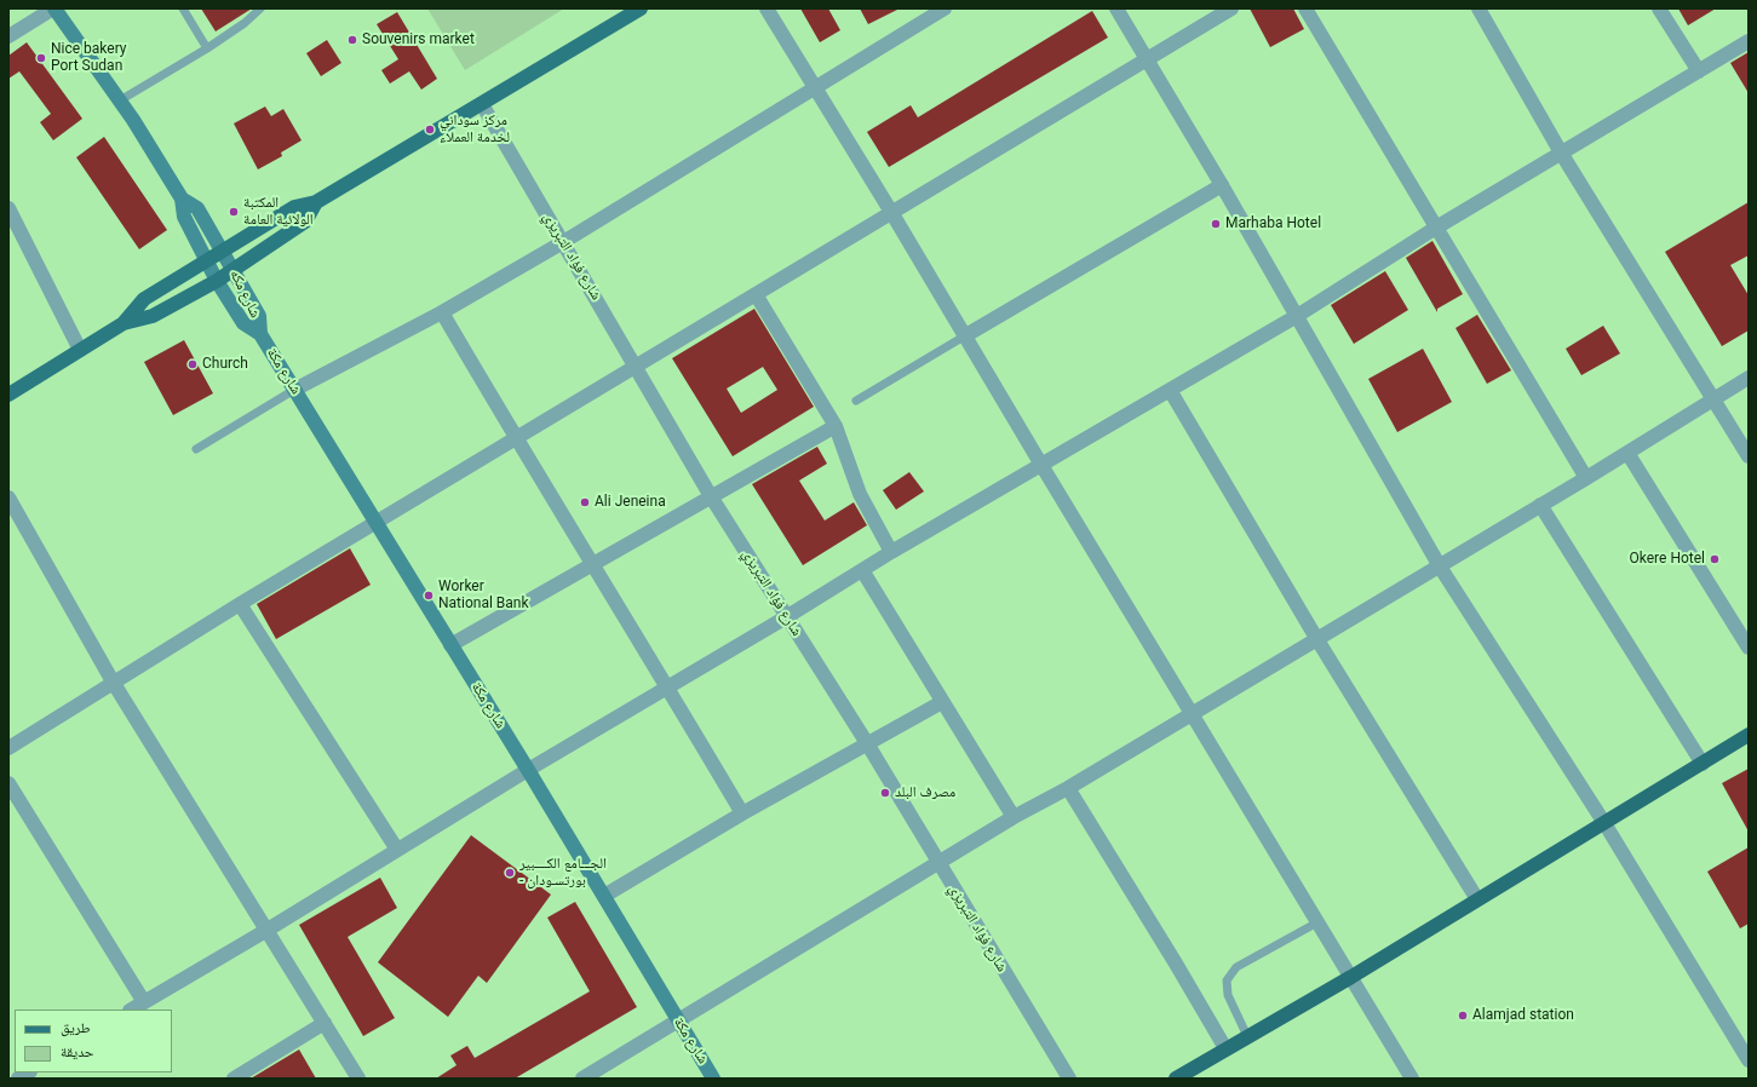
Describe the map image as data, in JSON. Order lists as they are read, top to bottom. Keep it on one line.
{"streets":{"main road":["شارع مكه","شارع مكة"],"street":["شارع فؤاد التبريزي"]},"crossings":[["شارع مكه","شارع مكة"]],"places":["Souvenirs market","Nice bakery Port Sudan","مركز سوداني لخدمة العملاء","المكتبة الولائية العامة","Marhaba Hotel","Church","Ali Jeneina","Okere Hotel","Worker National Bank","مصرف البلد","الجـــامع الكــــبير - بورتسـودان","Alamjad station"],"legend":["طريق","حديقة"]}
